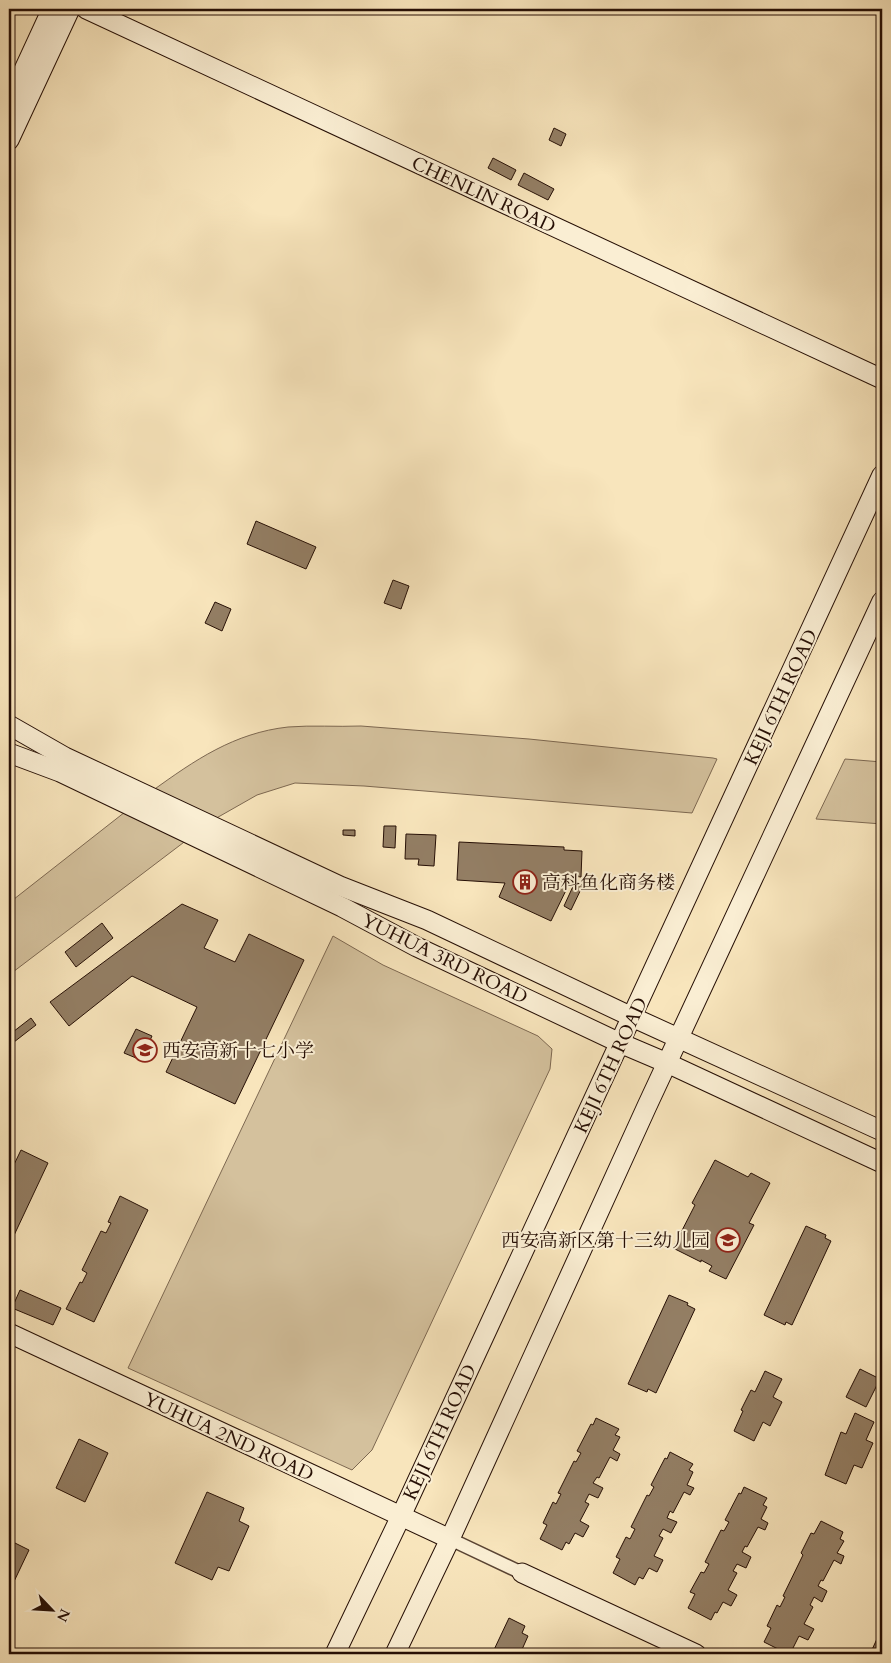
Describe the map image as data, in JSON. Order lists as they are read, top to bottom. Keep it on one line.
{"streets":{"street":["CHENLIN ROAD","KEJI 6TH ROAD","YUHUA 3RD ROAD","YUHUA 2ND ROAD"]},"crossings":[["KEJI 6TH ROAD","YUHUA 3RD ROAD"],["KEJI 6TH ROAD","YUHUA 2ND ROAD"]],"places":{"building":["高科鱼化商务楼"],"school or university":["西安高新十七小学","西安高新区第十三幼儿园"]},"north":"bottom right"}
